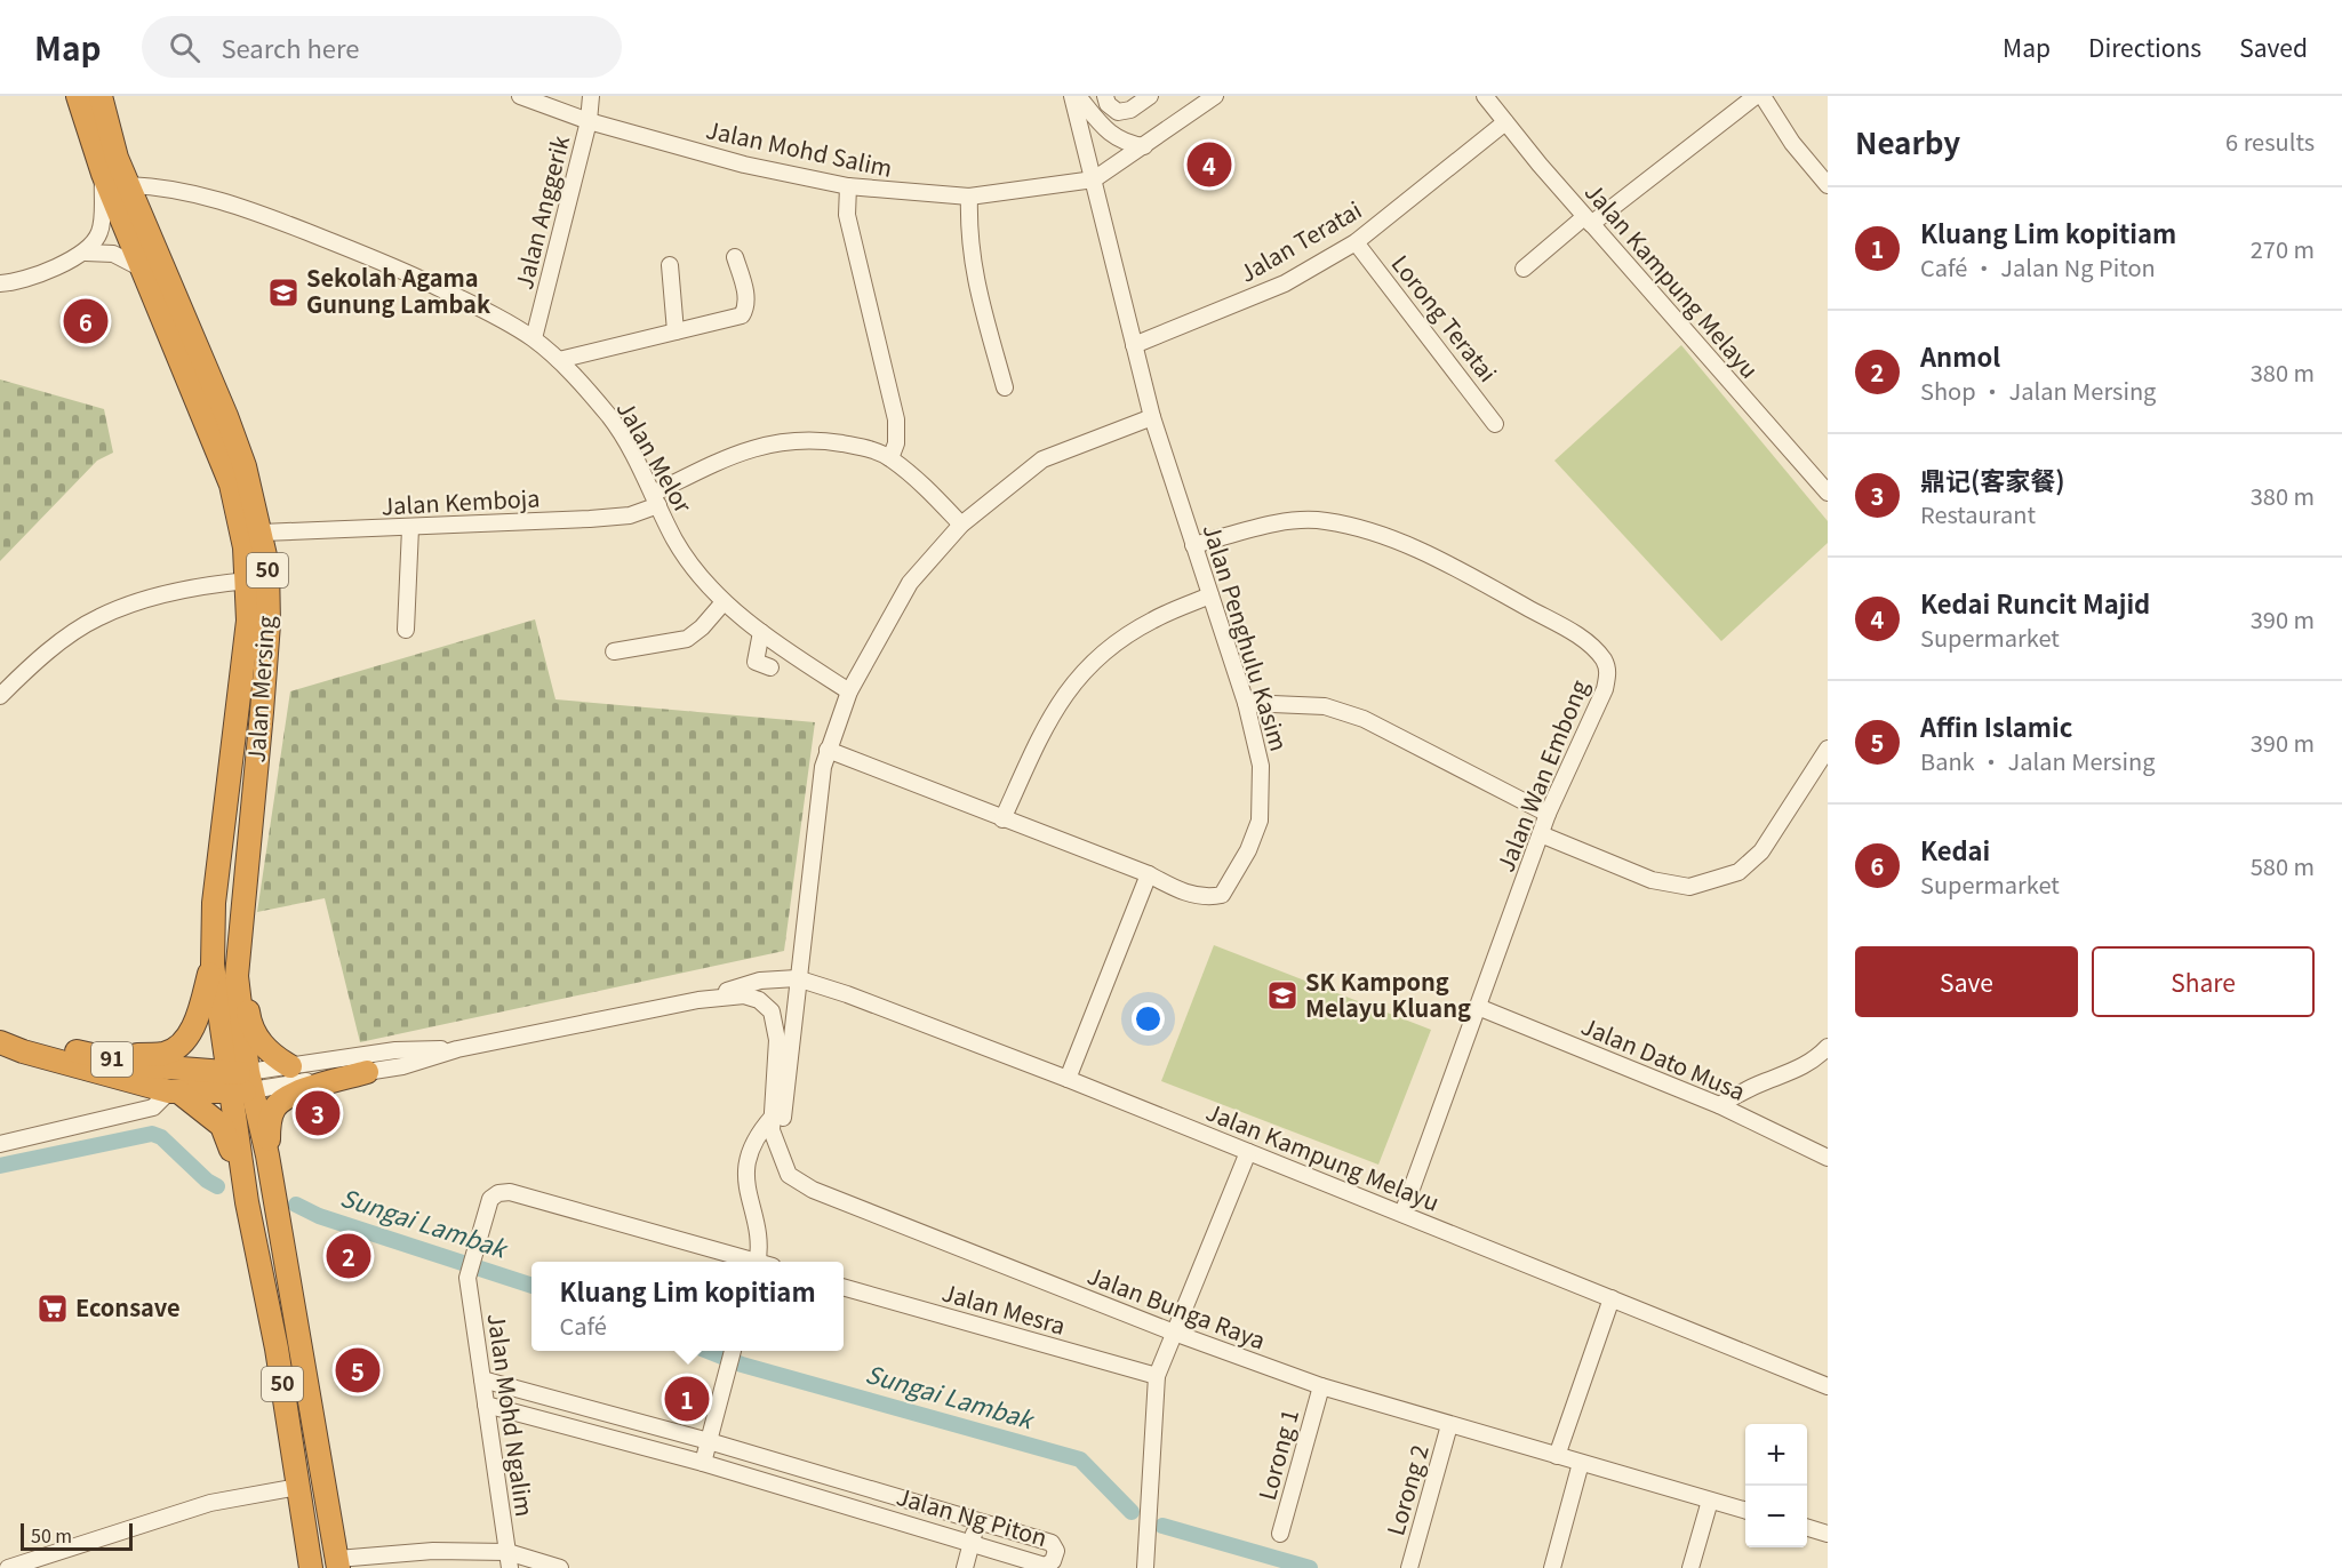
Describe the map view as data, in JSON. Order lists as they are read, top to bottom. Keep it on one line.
{"streets":{"highway":["50","Jalan Mersing","91"],"street":["Jalan Mohd Salim","Jalan Anggerik","Jalan Teratai","Jalan Kampung Melayu","Lorong Teratai","Jalan Melor","Jalan Kemboja","Jalan Penghulu Kasim","Jalan Wan Embong","Jalan Dato Musa","Jalan Bunga Raya","Jalan Mesra","Jalan Mohd Ngalim","Lorong 1","Lorong 2","Jalan Ng Piton"]},"crossings":[["Jalan Mohd Salim","Jalan Anggerik"],["Jalan Mohd Salim","Jalan Penghulu Kasim"],["Jalan Anggerik","Jalan Melor"],["Jalan Teratai","Jalan Kampung Melayu"],["Jalan Teratai","Lorong Teratai"],["Jalan Teratai","Jalan Penghulu Kasim"],["Jalan Kampung Melayu","Jalan Wan Embong"],["Jalan Melor","Jalan Kemboja"],["Jalan Melor","Jalan Mersing"],["Jalan Kemboja","Jalan Mersing"],["Jalan Penghulu Kasim","Jalan Wan Embong"],["Jalan Mersing","91"],["Jalan Wan Embong","Jalan Dato Musa"],["Jalan Bunga Raya","Lorong 1"],["Jalan Bunga Raya","Lorong 2"],["Jalan Mohd Ngalim","Jalan Ng Piton"]],"water":["Sungai Lambak"],"places":{"school or university":["Sekolah Agama Gunung Lambak","SK Kampong Melayu Kluang"],"supermarket":["Econsave"]},"scale_bar":"50 m","page":{"header":"Map","search":"Search here","nav":["Map","Directions","Saved"],"heading":["Nearby","6 results"],"pins":["4","6","3","2","5","1"],"list":[{"mark":"1","name":"Kluang Lim kopitiam","note":"Café · Jalan Ng Piton","value":"270 m"},{"mark":"2","name":"Anmol","note":"Shop · Jalan Mersing","value":"380 m"},{"mark":"3","name":"鼎记(客家餐)","note":"Restaurant","value":"380 m"},{"mark":"4","name":"Kedai Runcit Majid","note":"Supermarket","value":"390 m"},{"mark":"5","name":"Affin Islamic","note":"Bank · Jalan Mersing","value":"390 m"},{"mark":"6","name":"Kedai","note":"Supermarket","value":"580 m"}],"buttons":["Save","Share"],"popup":["Kluang Lim kopitiam","Café"],"map_buttons":["+","−"],"scale":"50 m"}}
